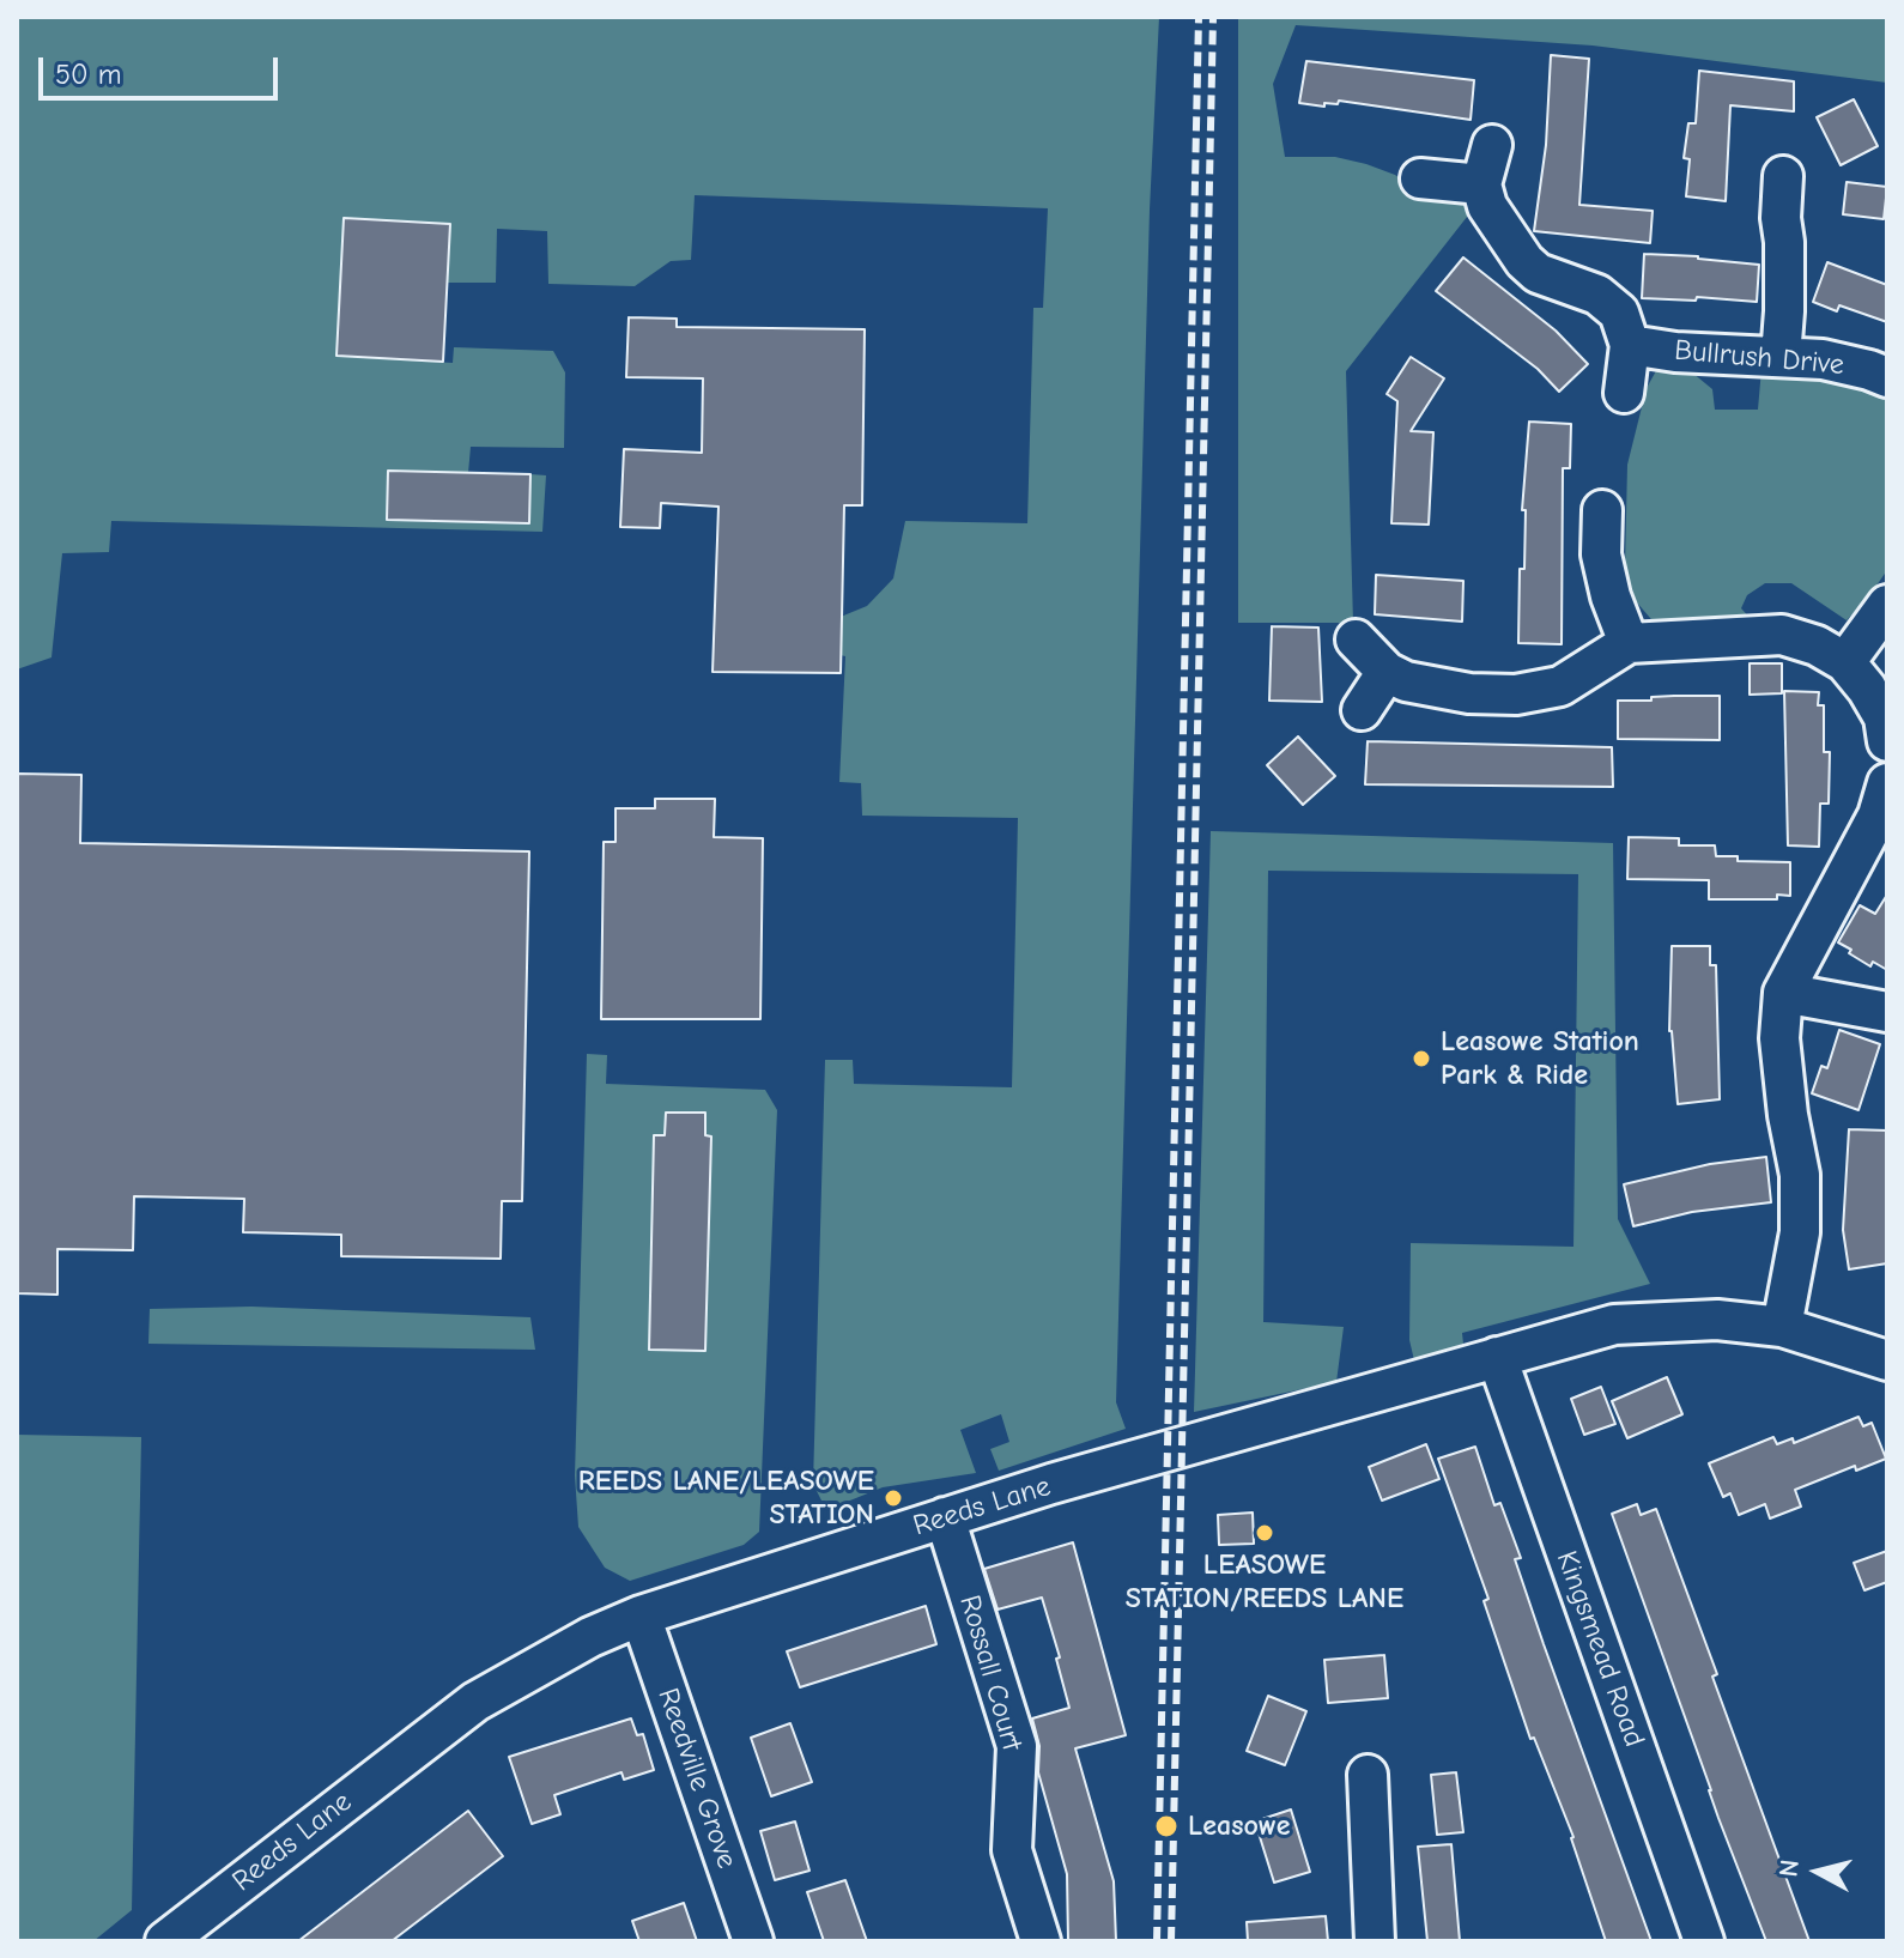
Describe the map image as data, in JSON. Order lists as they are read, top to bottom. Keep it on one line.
{"streets":{"street":["Bullrush Drive","Reeds Lane","Kingsmead Road","Rossall Court","Reedville Grove"]},"crossings":[["Reeds Lane","Kingsmead Road"],["Reeds Lane","Rossall Court"],["Reeds Lane","Reedville Grove"]],"places":["Leasowe Station Park & Ride","REEDS LANE/LEASOWE STATION","LEASOWE STATION/REEDS LANE","Leasowe"],"scale_bar":"50 m","north":"left"}
